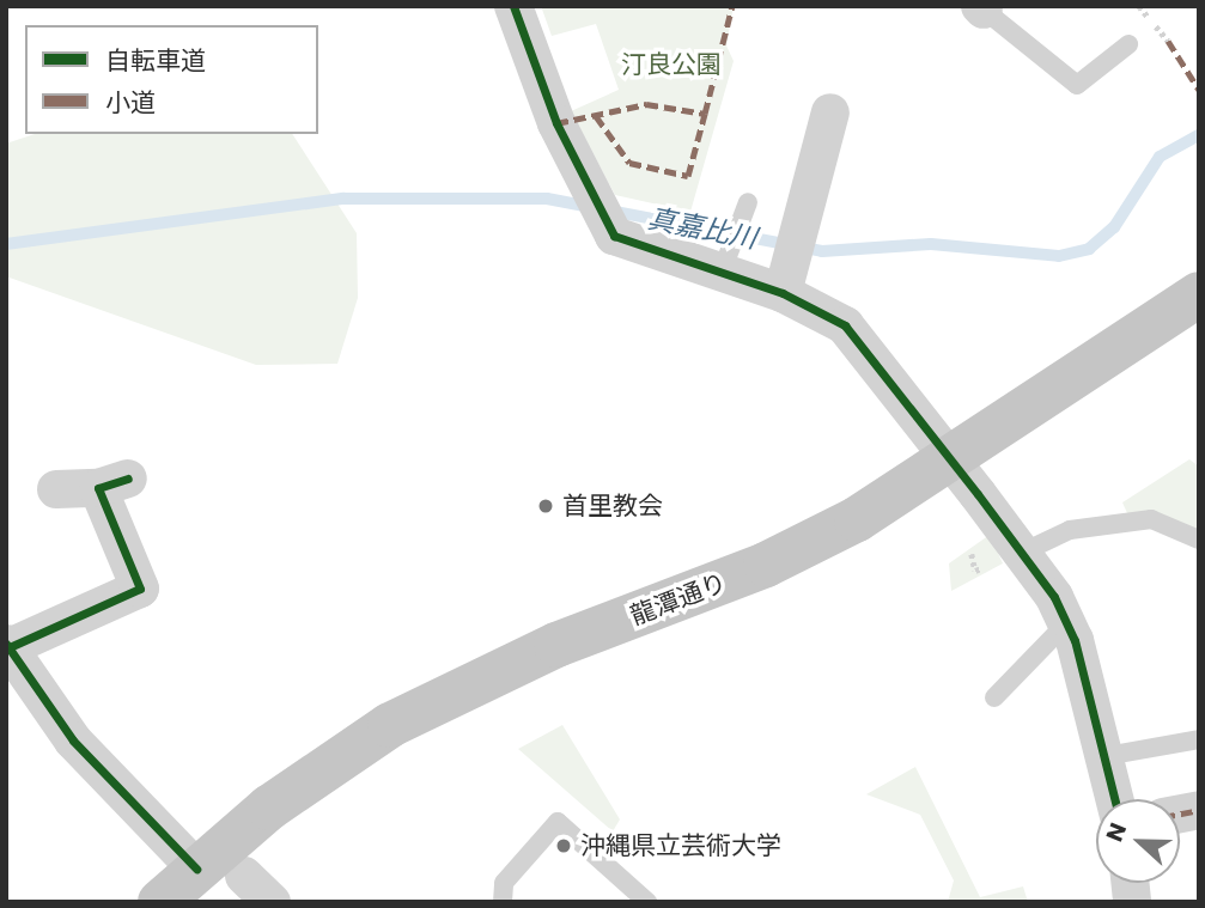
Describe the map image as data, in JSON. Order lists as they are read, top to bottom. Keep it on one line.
{"streets":{"main road":["龍潭通り"]},"water":["真嘉比川"],"parks":["汀良公園"],"places":["首里教会","沖縄県立芸術大学"],"legend":["自転車道","小道"],"north":"left"}
